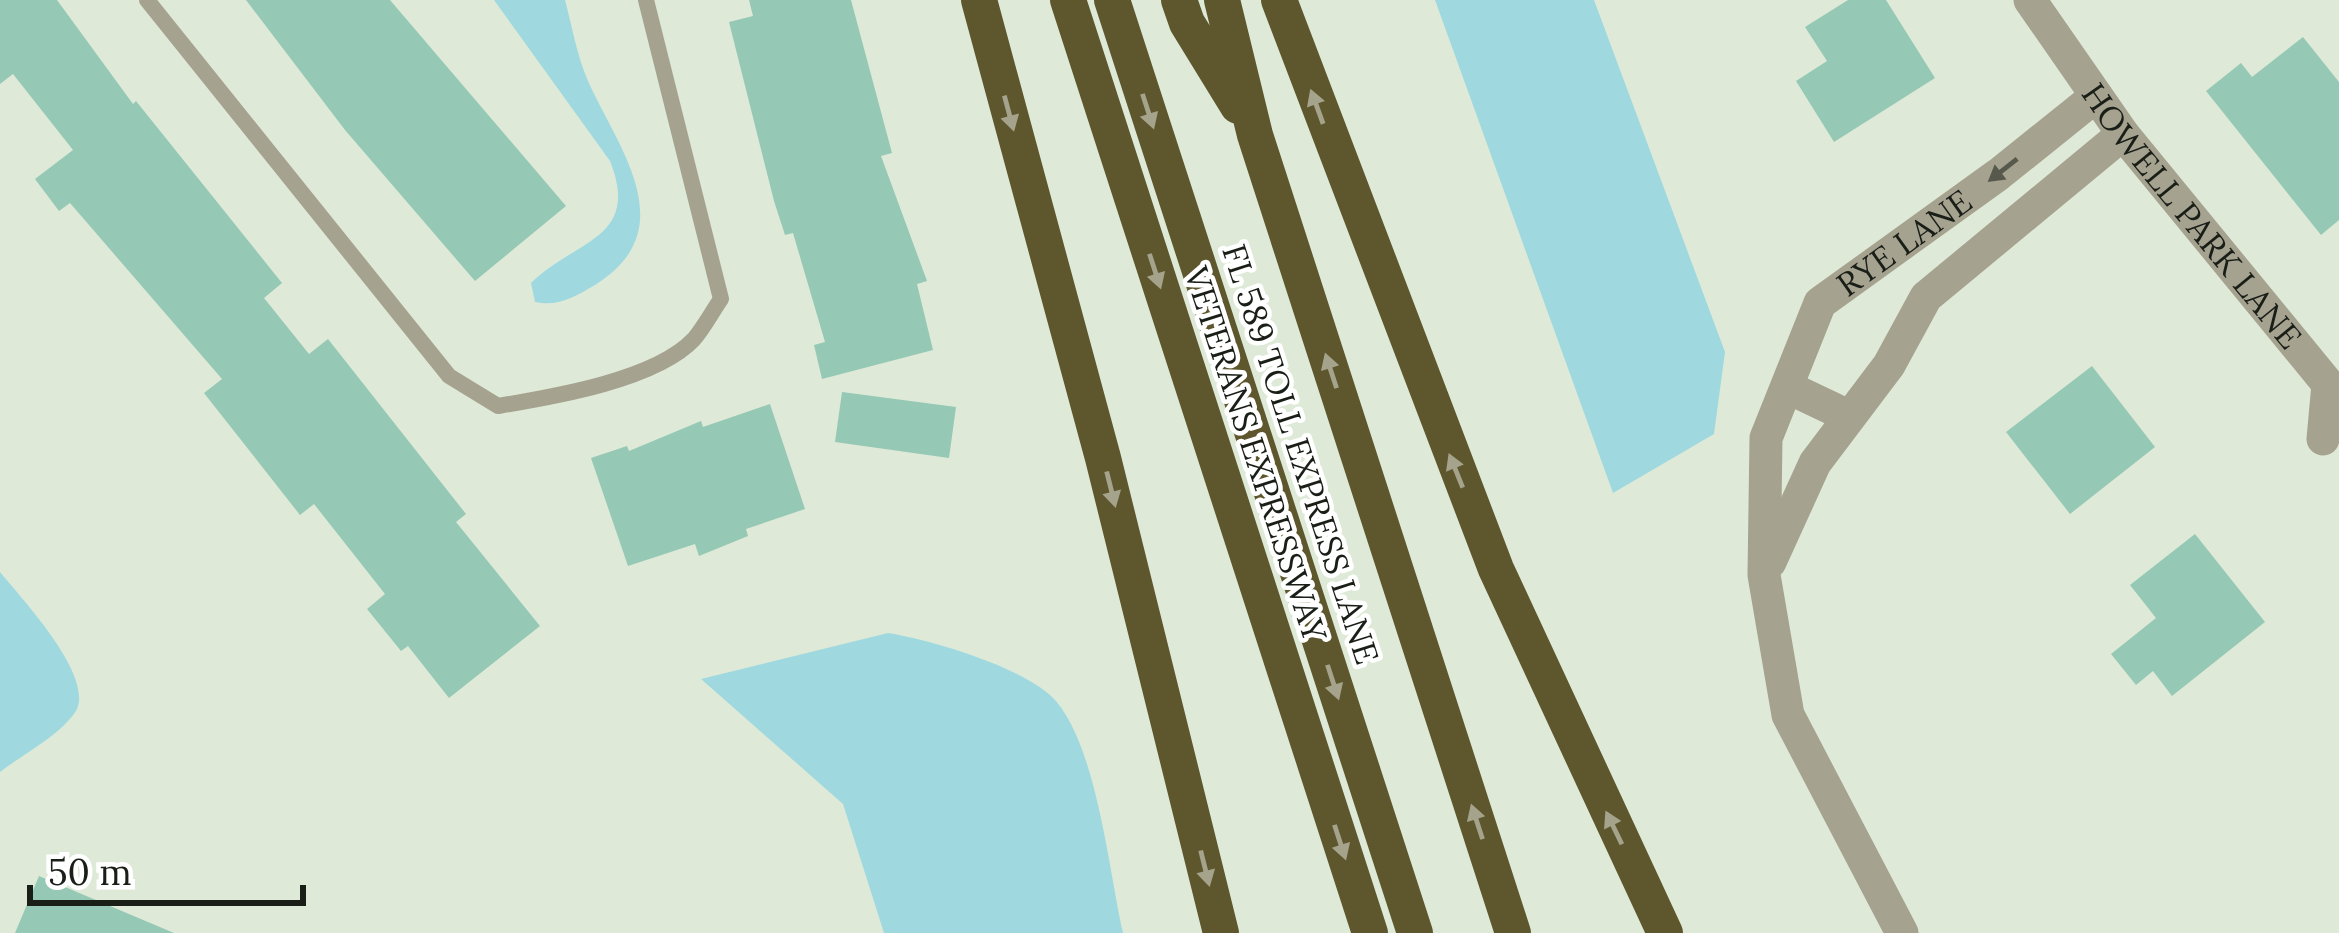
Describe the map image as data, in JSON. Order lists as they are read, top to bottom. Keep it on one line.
{"streets":{"highway":["VETERANS EXPRESSWAY","FL 589 TOLL EXPRESS LANE"],"street":["HOWELL PARK LANE","RYE LANE"]},"crossings":[["HOWELL PARK LANE","RYE LANE"]],"scale_bar":"50 m"}
